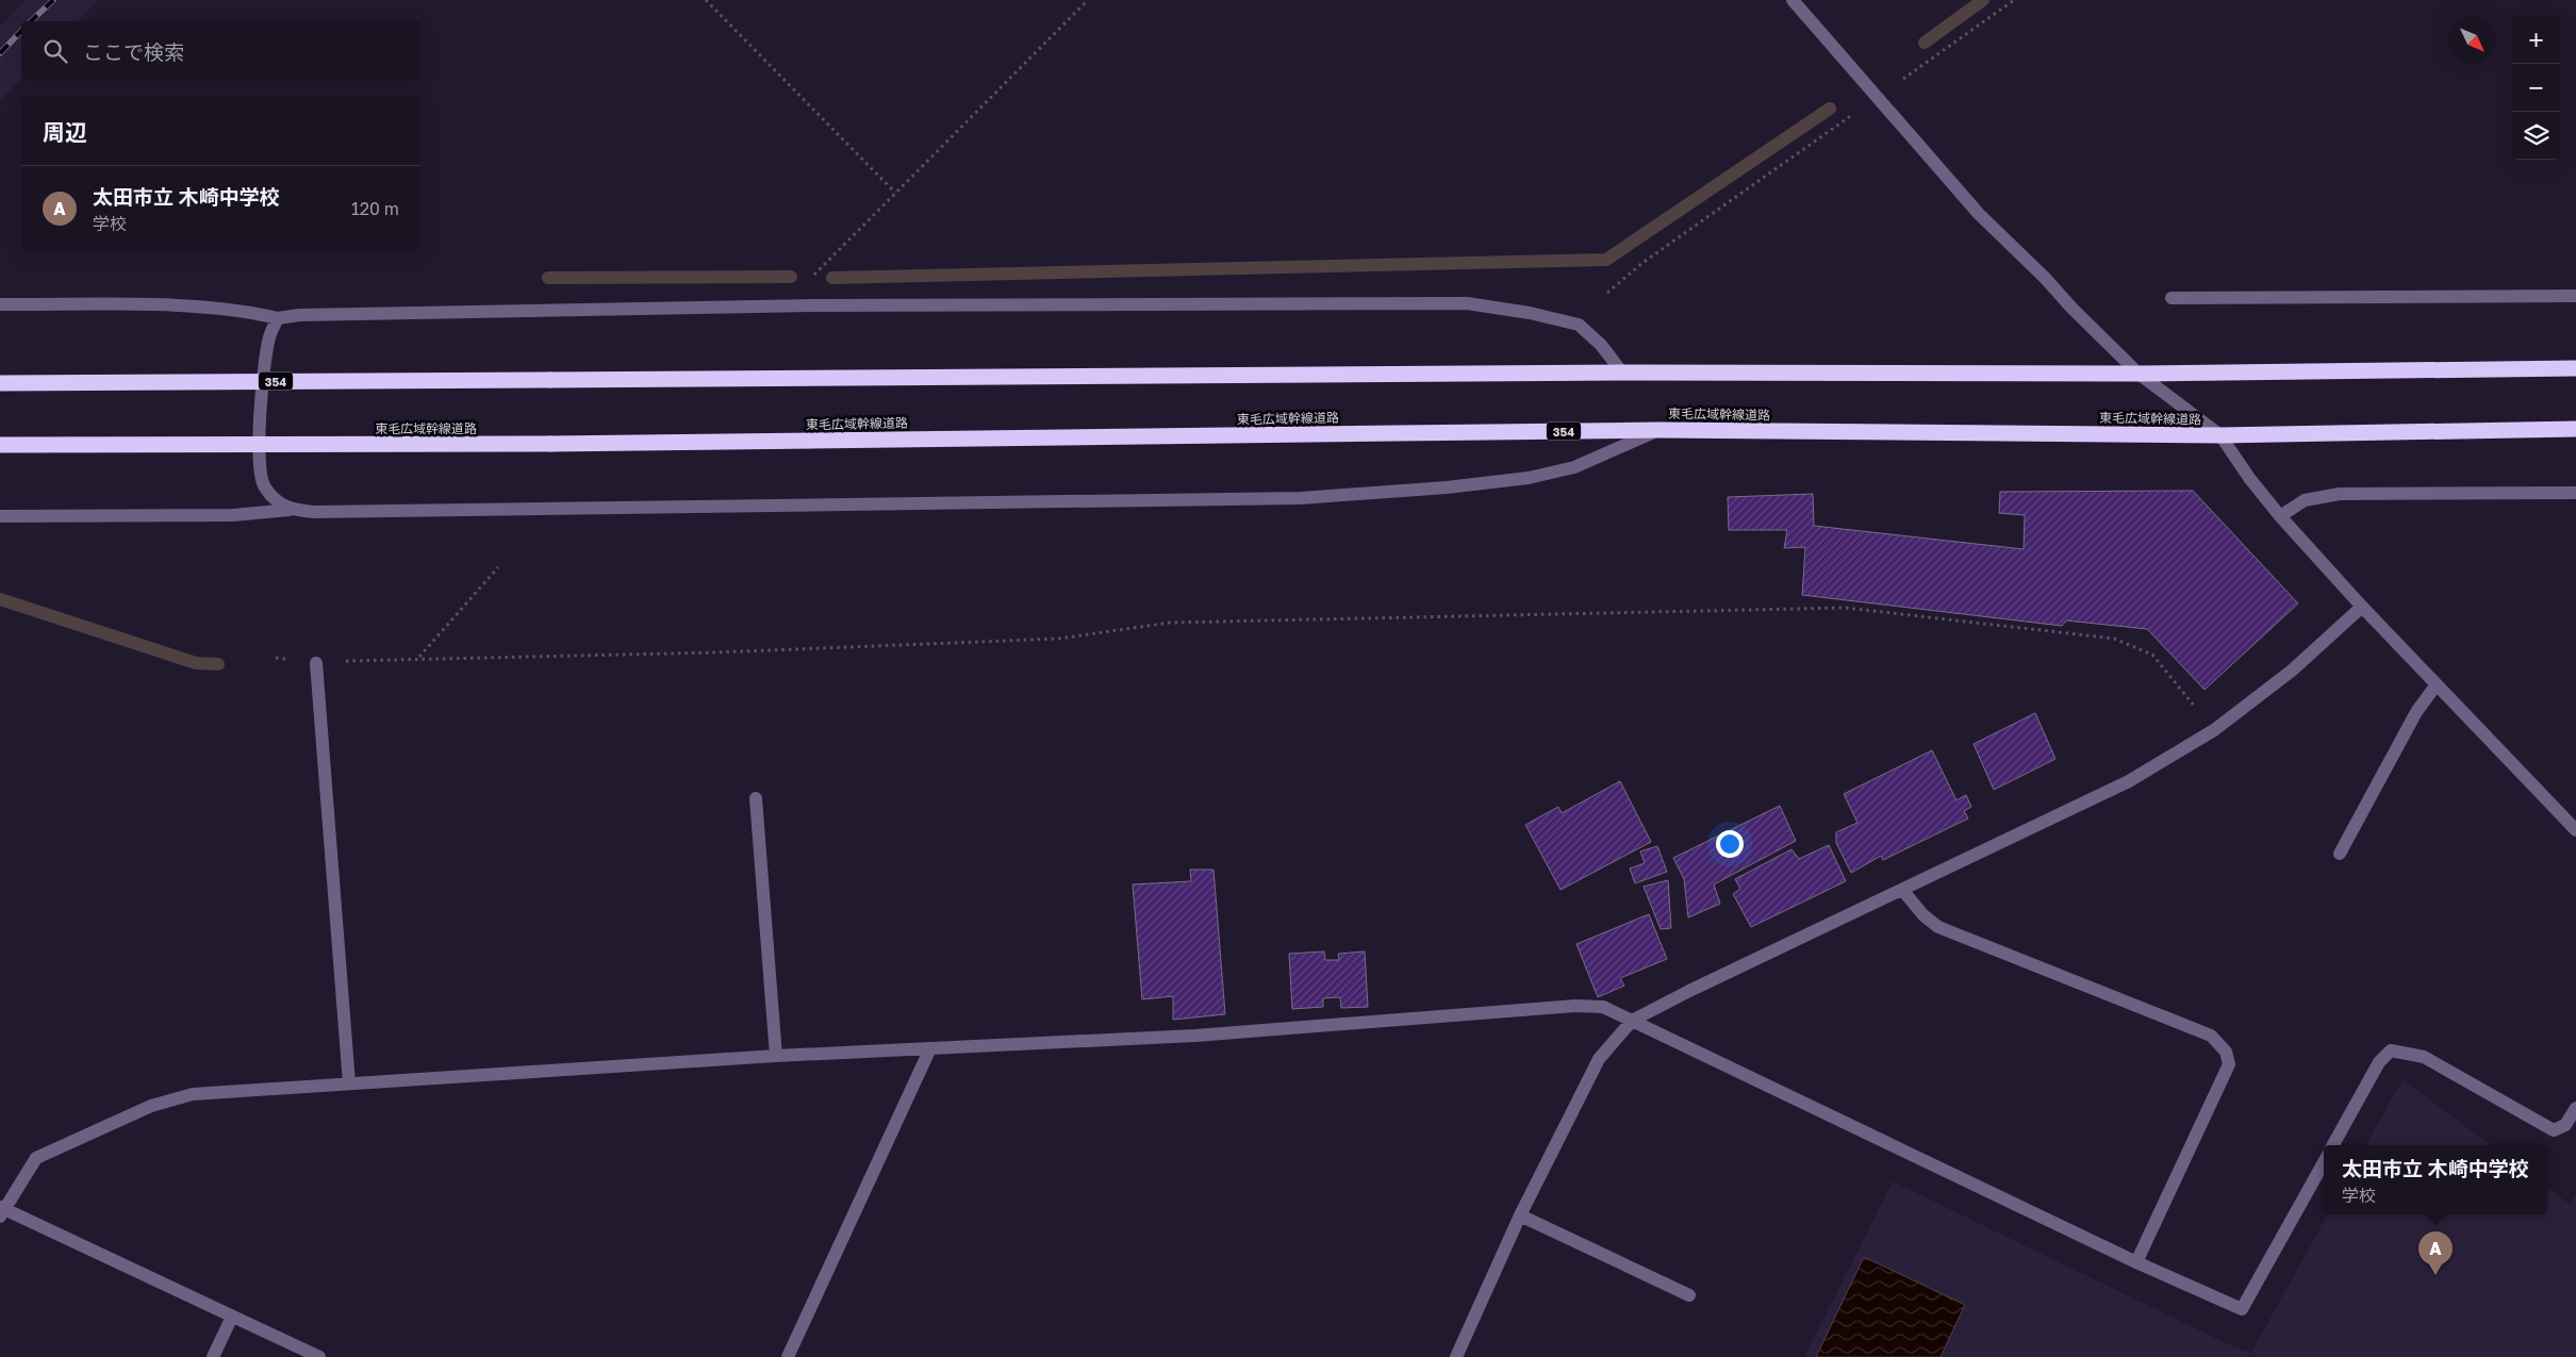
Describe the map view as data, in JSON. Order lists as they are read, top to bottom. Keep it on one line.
{"streets":{"highway":["354","東毛広域幹線道路"]},"north":"bottom right","page":{"map_buttons":["+","−"],"search":"ここで検索","heading":"周辺","list":[{"mark":"A","name":"太田市立 木崎中学校","note":"学校","value":"120 m"}],"popup":["太田市立 木崎中学校","学校"],"pins":"A"}}
